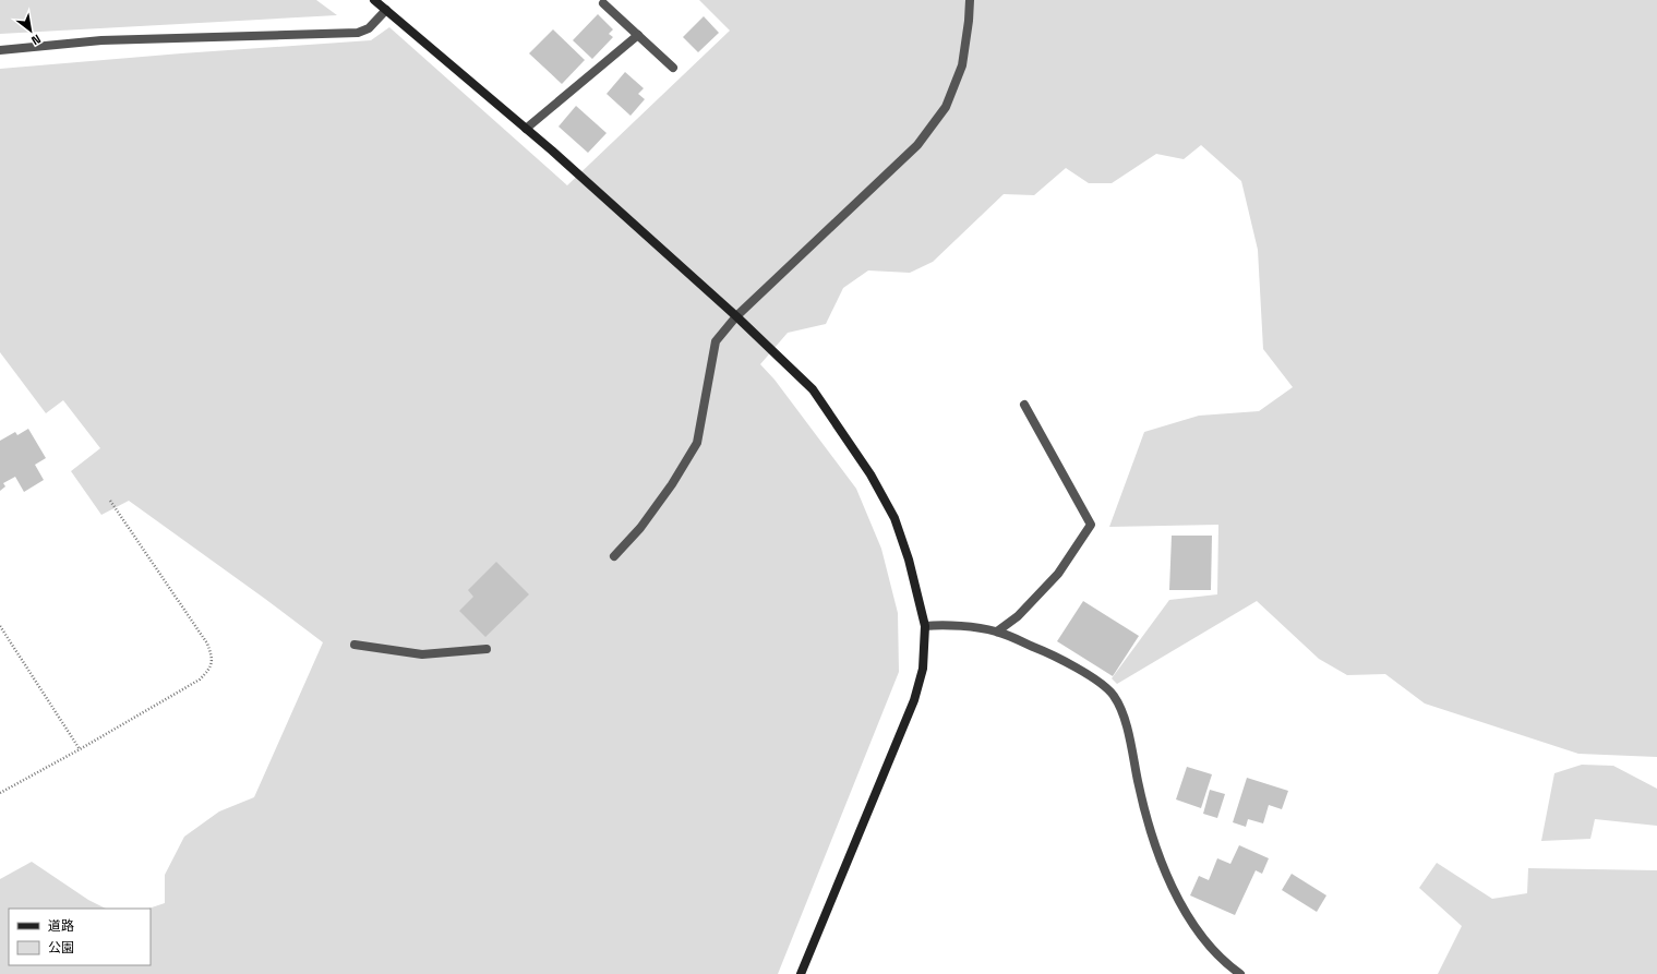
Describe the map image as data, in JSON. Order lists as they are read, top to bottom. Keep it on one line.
{"legend":["道路","公園"],"north":"bottom right"}
